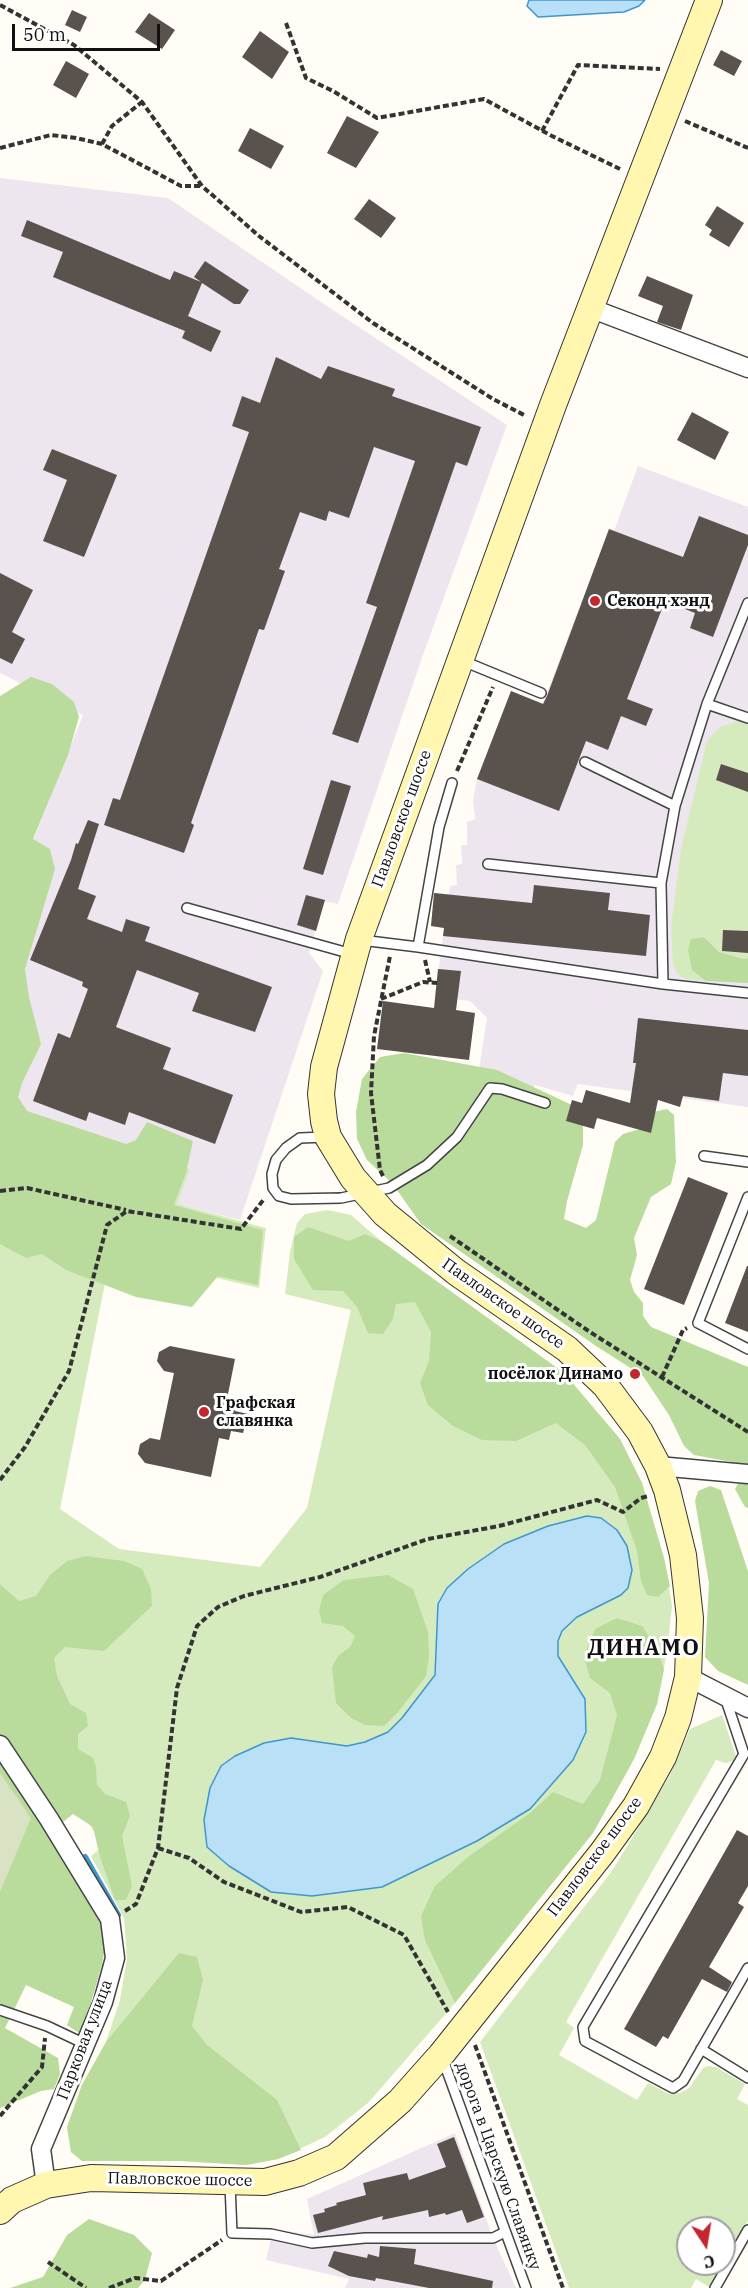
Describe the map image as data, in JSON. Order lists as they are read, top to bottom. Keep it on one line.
{"streets":{"main road":["Павловское шоссе"],"street":["Парковая улица"],"lane":["дорога в Царскую Славянку"]},"crossings":[["Павловское шоссе","Парковая улица"],["Павловское шоссе","дорога в Царскую Славянку"]],"districts":["ДИНАМО"],"places":["Секонд хэнд","посёлок Динамо","Графская славянка"],"scale_bar":"50 m","north":"bottom"}
